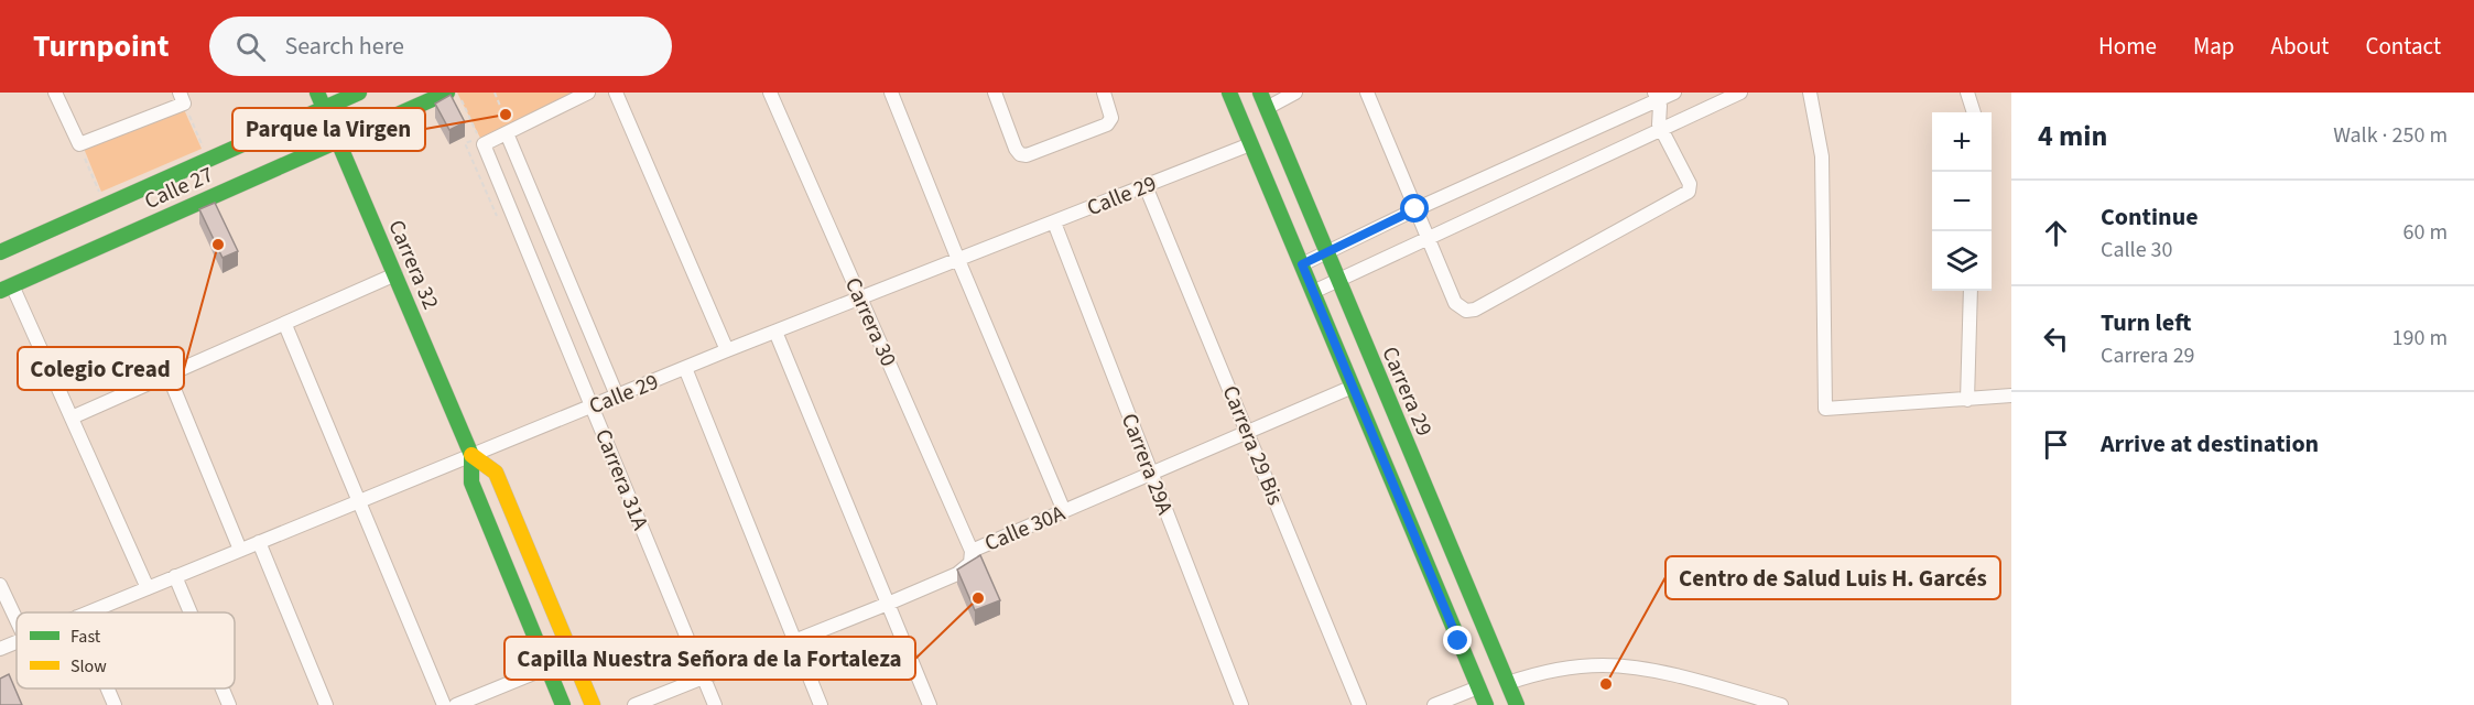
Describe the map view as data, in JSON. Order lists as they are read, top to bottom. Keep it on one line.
{"streets":{"street":["Calle 27","Calle 29","Carrera 32","Carrera 30","Carrera 29","Carrera 29 Bis","Carrera 29A","Carrera 31A","Calle 30A"]},"crossings":[["Calle 27","Carrera 32"],["Calle 29","Carrera 32"],["Calle 29","Carrera 30"],["Calle 29","Carrera 29 Bis"],["Calle 29","Carrera 29A"],["Calle 29","Carrera 31A"],["Carrera 30","Calle 30A"],["Carrera 29 Bis","Calle 30A"],["Carrera 29A","Calle 30A"],["Carrera 31A","Calle 30A"]],"places":["Parque la Virgen","Colegio Cread","Capilla Nuestra Señora de la Fortaleza","Centro de Salud Luis H. Garcés"],"legend":["Fast","Slow"],"page":{"header":"Turnpoint","search":"Search here","nav":["Home","Map","About","Contact"],"heading":["4 min","Walk · 250 m"],"map_buttons":["+","−"],"list":[["Continue","Calle 30","60 m"],["Turn left","Carrera 29","190 m"],"Arrive at destination"]}}
